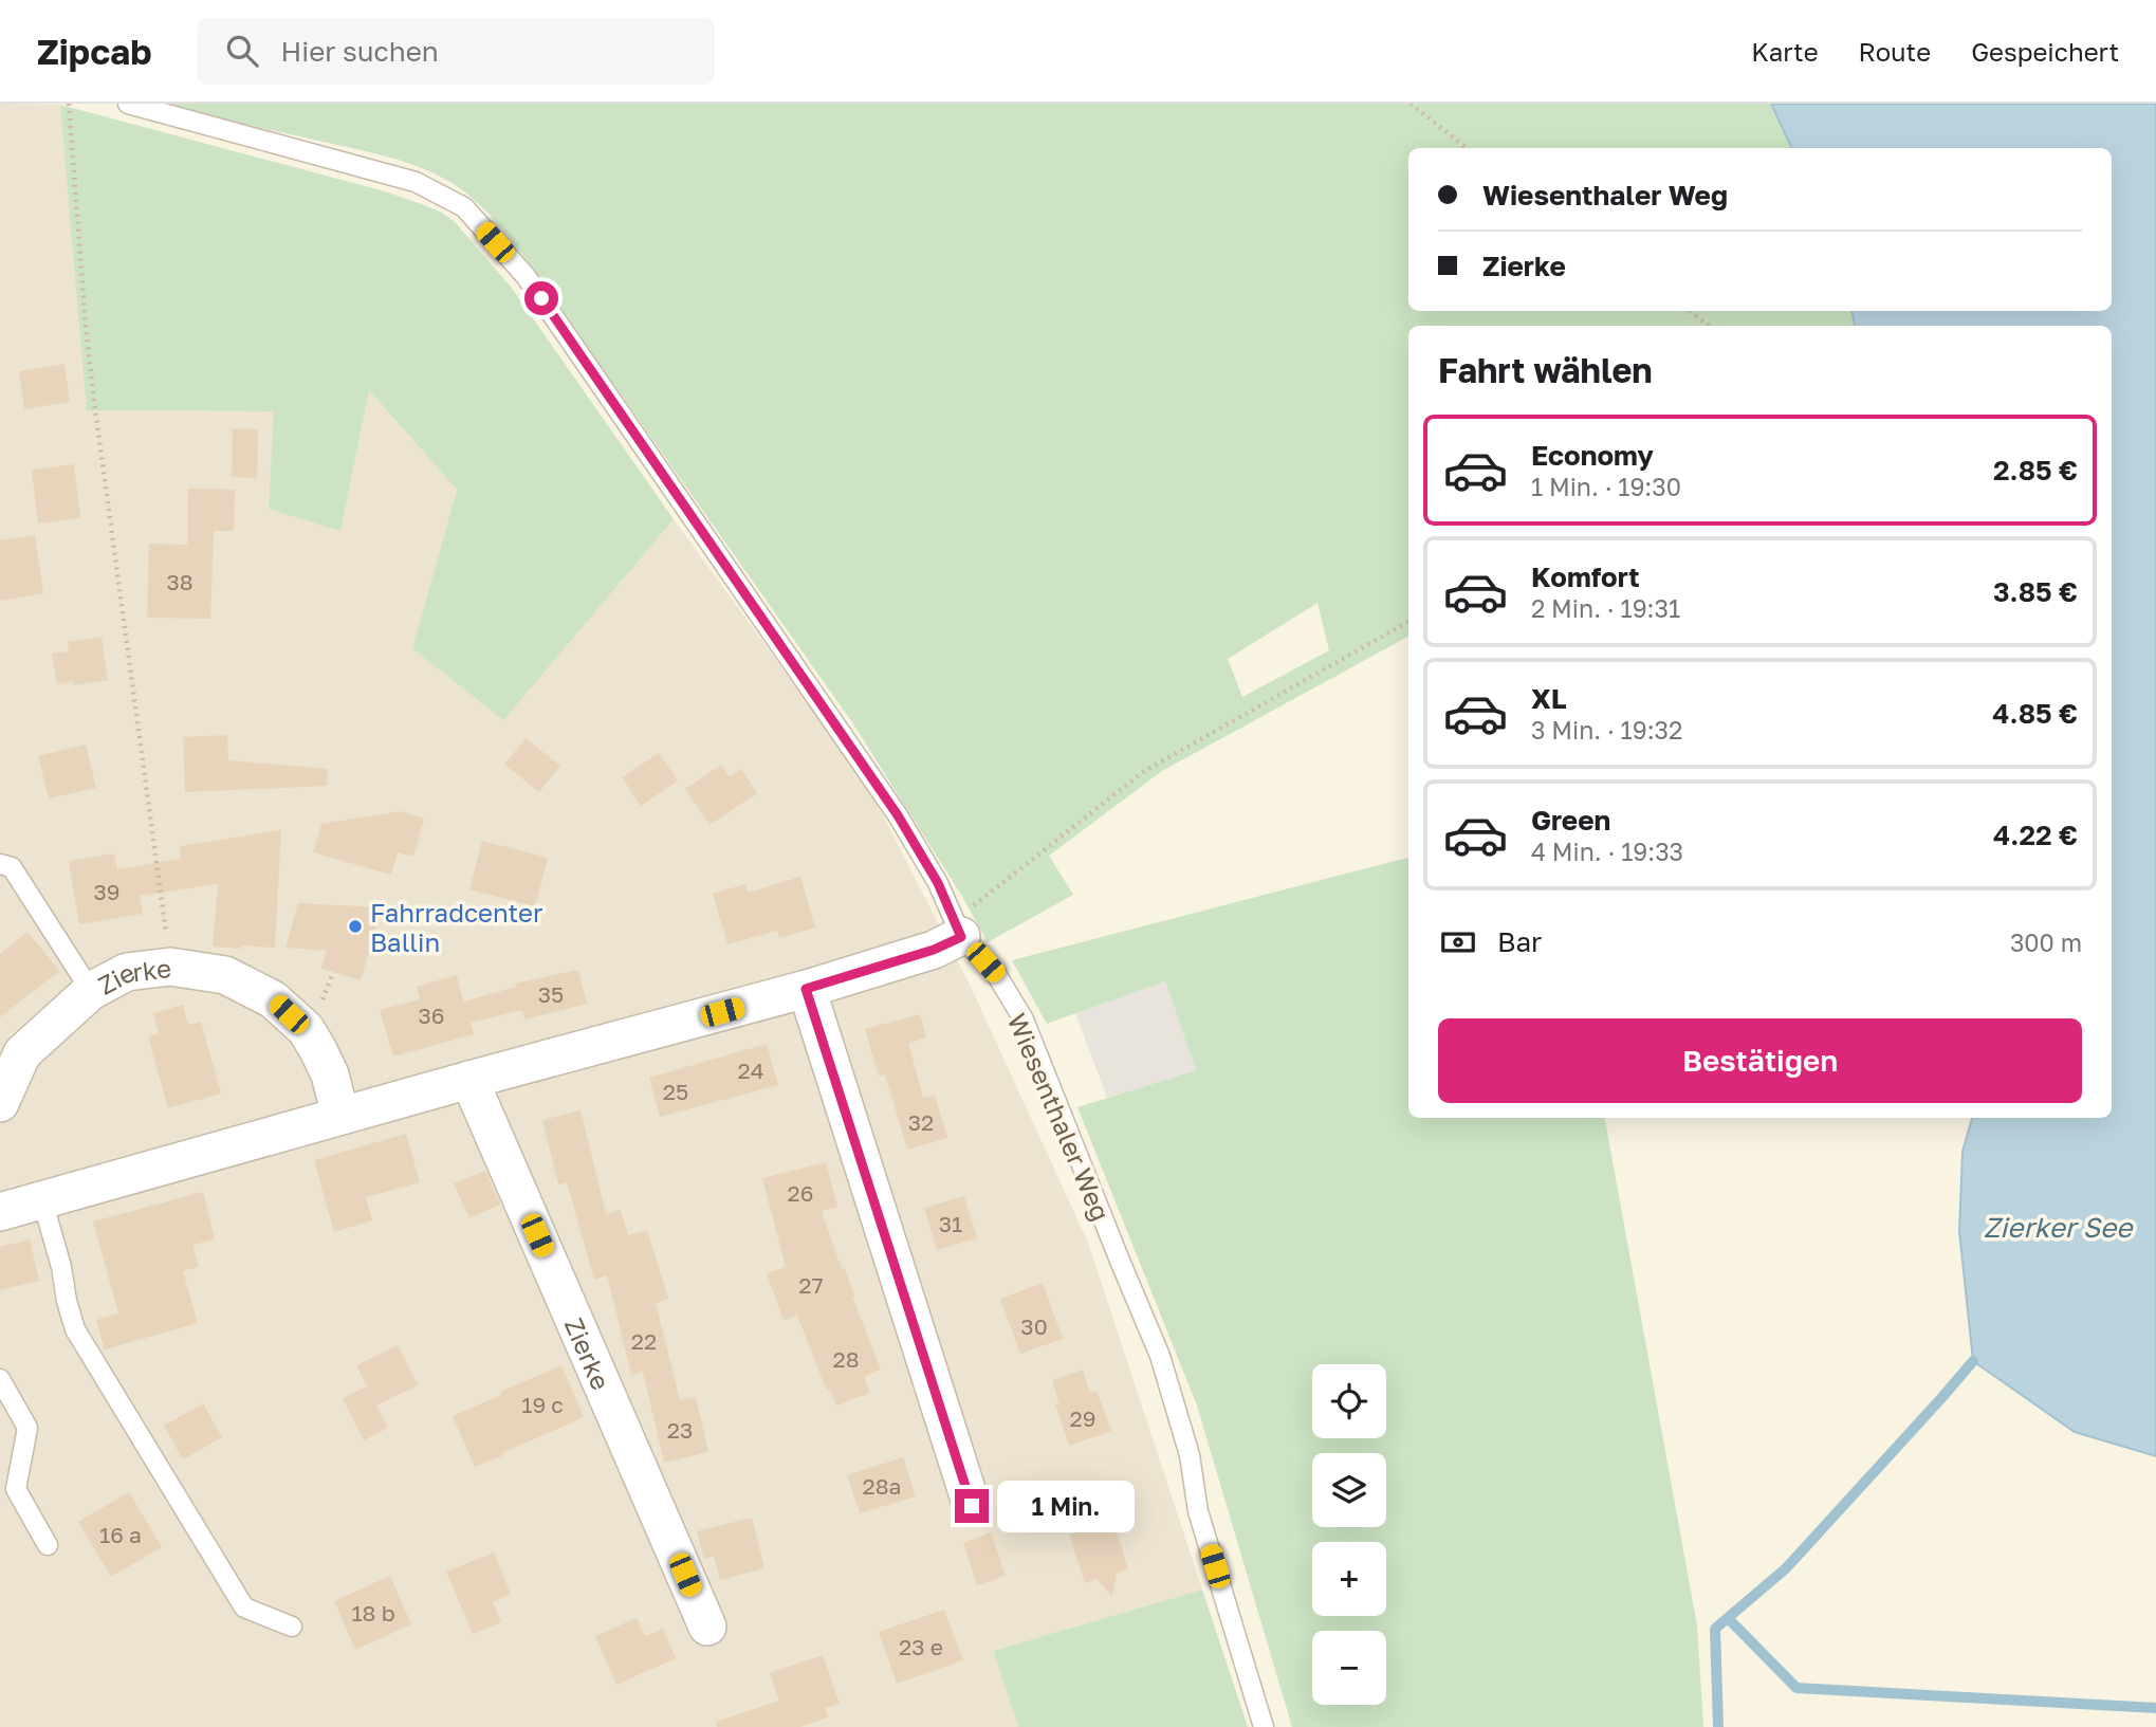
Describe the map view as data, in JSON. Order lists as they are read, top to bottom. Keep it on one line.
{"streets":{"street":["Zierke"],"lane":["Wiesenthaler Weg"]},"water":["Zierker See"],"places":["Fahrradcenter Ballin"],"house_numbers":["38","39","35","36","24","25","32","26","31","27","30","22","28","19 c","29","23","28a","16 a","18 b","23 e"],"page":{"header":"Zipcab","search":"Hier suchen","nav":["Karte","Route","Gespeichert"],"banner":["Wiesenthaler Weg","Zierke"],"heading":"Fahrt wählen","list":[{"name":"Economy","note":"1 Min. · 19:30","value":"2.85 €"},{"name":"Komfort","note":"2 Min. · 19:31","value":"3.85 €"},{"name":"XL","note":"3 Min. · 19:32","value":"4.85 €"},{"name":"Green","note":"4 Min. · 19:33","value":"4.22 €"}],"pay":["Bar","300 m"],"buttons":"Bestätigen","map_buttons":["+","−"],"bubble":"1 Min."}}
